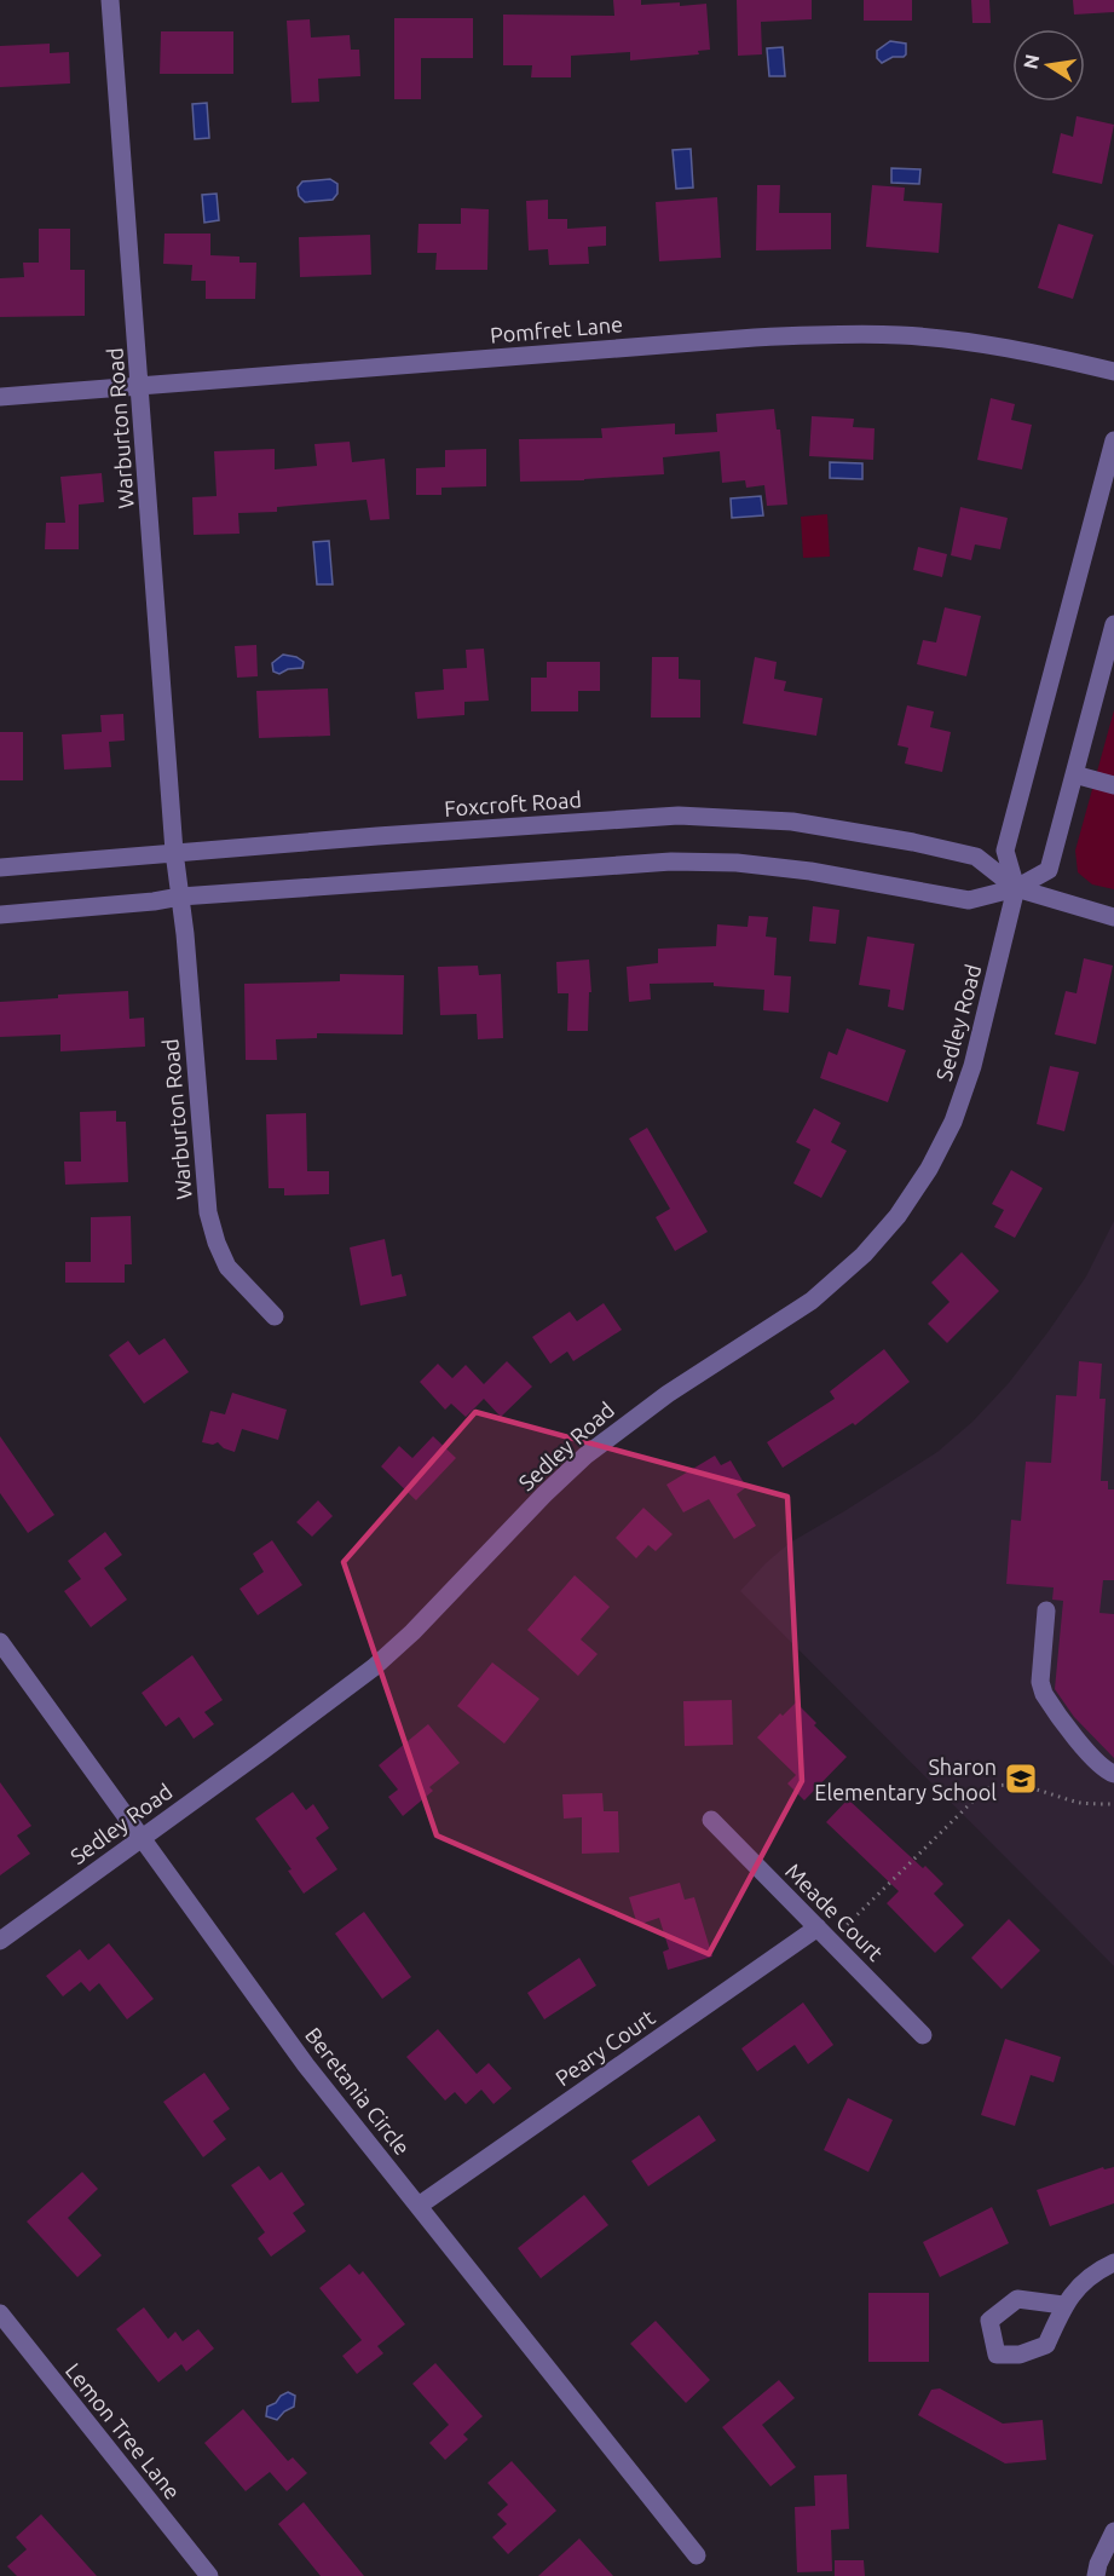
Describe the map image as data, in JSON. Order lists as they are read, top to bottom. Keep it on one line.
{"streets":{"street":["Pomfret Lane","Warburton Road","Foxcroft Road","Sedley Road","Meade Court","Peary Court","Beretania Circle","Lemon Tree Lane"]},"crossings":[["Pomfret Lane","Warburton Road"],["Warburton Road","Foxcroft Road"],["Foxcroft Road","Sedley Road"],["Sedley Road","Beretania Circle"],["Meade Court","Peary Court"],["Peary Court","Beretania Circle"]],"places":{"school or university":["Sharon Elementary School"]},"north":"left"}
